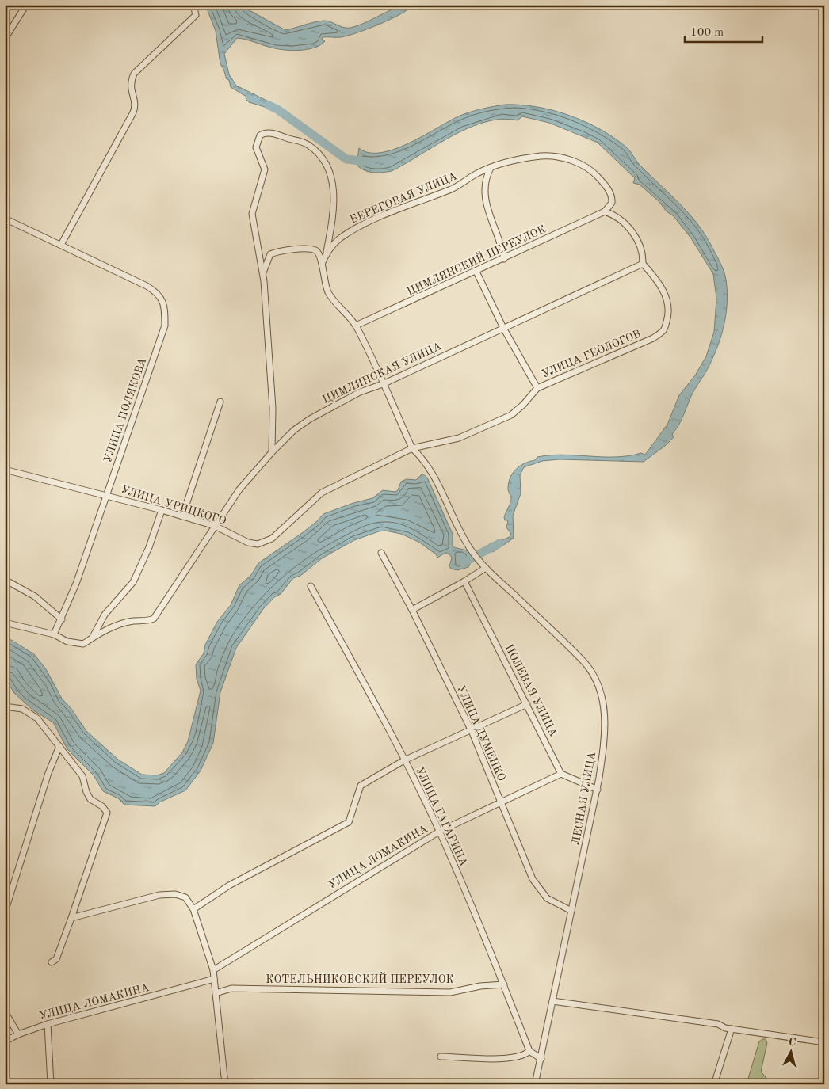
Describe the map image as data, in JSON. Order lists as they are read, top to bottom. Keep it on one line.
{"streets":{"street":["БЕРЕГОВАЯ УЛИЦА","ЦИМЛЯНСКИЙ ПЕРЕУЛОК","УЛИЦА ГЕОЛОГОВ","ЦИМЛЯНСКАЯ УЛИЦА","УЛИЦА ПОЛЯКОВА","УЛИЦА УРИЦКОГО","ПОЛЕВАЯ УЛИЦА","УЛИЦА ДУМЕНКО","ЛЕСНАЯ УЛИЦА","УЛИЦА ГАГАРИНА","УЛИЦА ЛОМАКИНА","КОТЕЛЬНИКОВСКИЙ ПЕРЕУЛОК"]},"crossings":[["БЕРЕГОВАЯ УЛИЦА","ЦИМЛЯНСКИЙ ПЕРЕУЛОК"],["УЛИЦА ГЕОЛОГОВ","ЦИМЛЯНСКАЯ УЛИЦА"],["УЛИЦА ГЕОЛОГОВ","УЛИЦА УРИЦКОГО"],["УЛИЦА ГЕОЛОГОВ","ЛЕСНАЯ УЛИЦА"],["ЦИМЛЯНСКАЯ УЛИЦА","УЛИЦА ПОЛЯКОВА"],["ЦИМЛЯНСКАЯ УЛИЦА","УЛИЦА УРИЦКОГО"],["УЛИЦА ПОЛЯКОВА","УЛИЦА УРИЦКОГО"],["УЛИЦА УРИЦКОГО","ЛЕСНАЯ УЛИЦА"],["ПОЛЕВАЯ УЛИЦА","УЛИЦА ЛОМАКИНА"],["УЛИЦА ДУМЕНКО","ЛЕСНАЯ УЛИЦА"],["УЛИЦА ДУМЕНКО","УЛИЦА ЛОМАКИНА"],["УЛИЦА ГАГАРИНА","УЛИЦА ЛОМАКИНА"],["УЛИЦА ГАГАРИНА","КОТЕЛЬНИКОВСКИЙ ПЕРЕУЛОК"]],"scale_bar":"100 m","north":"top"}
